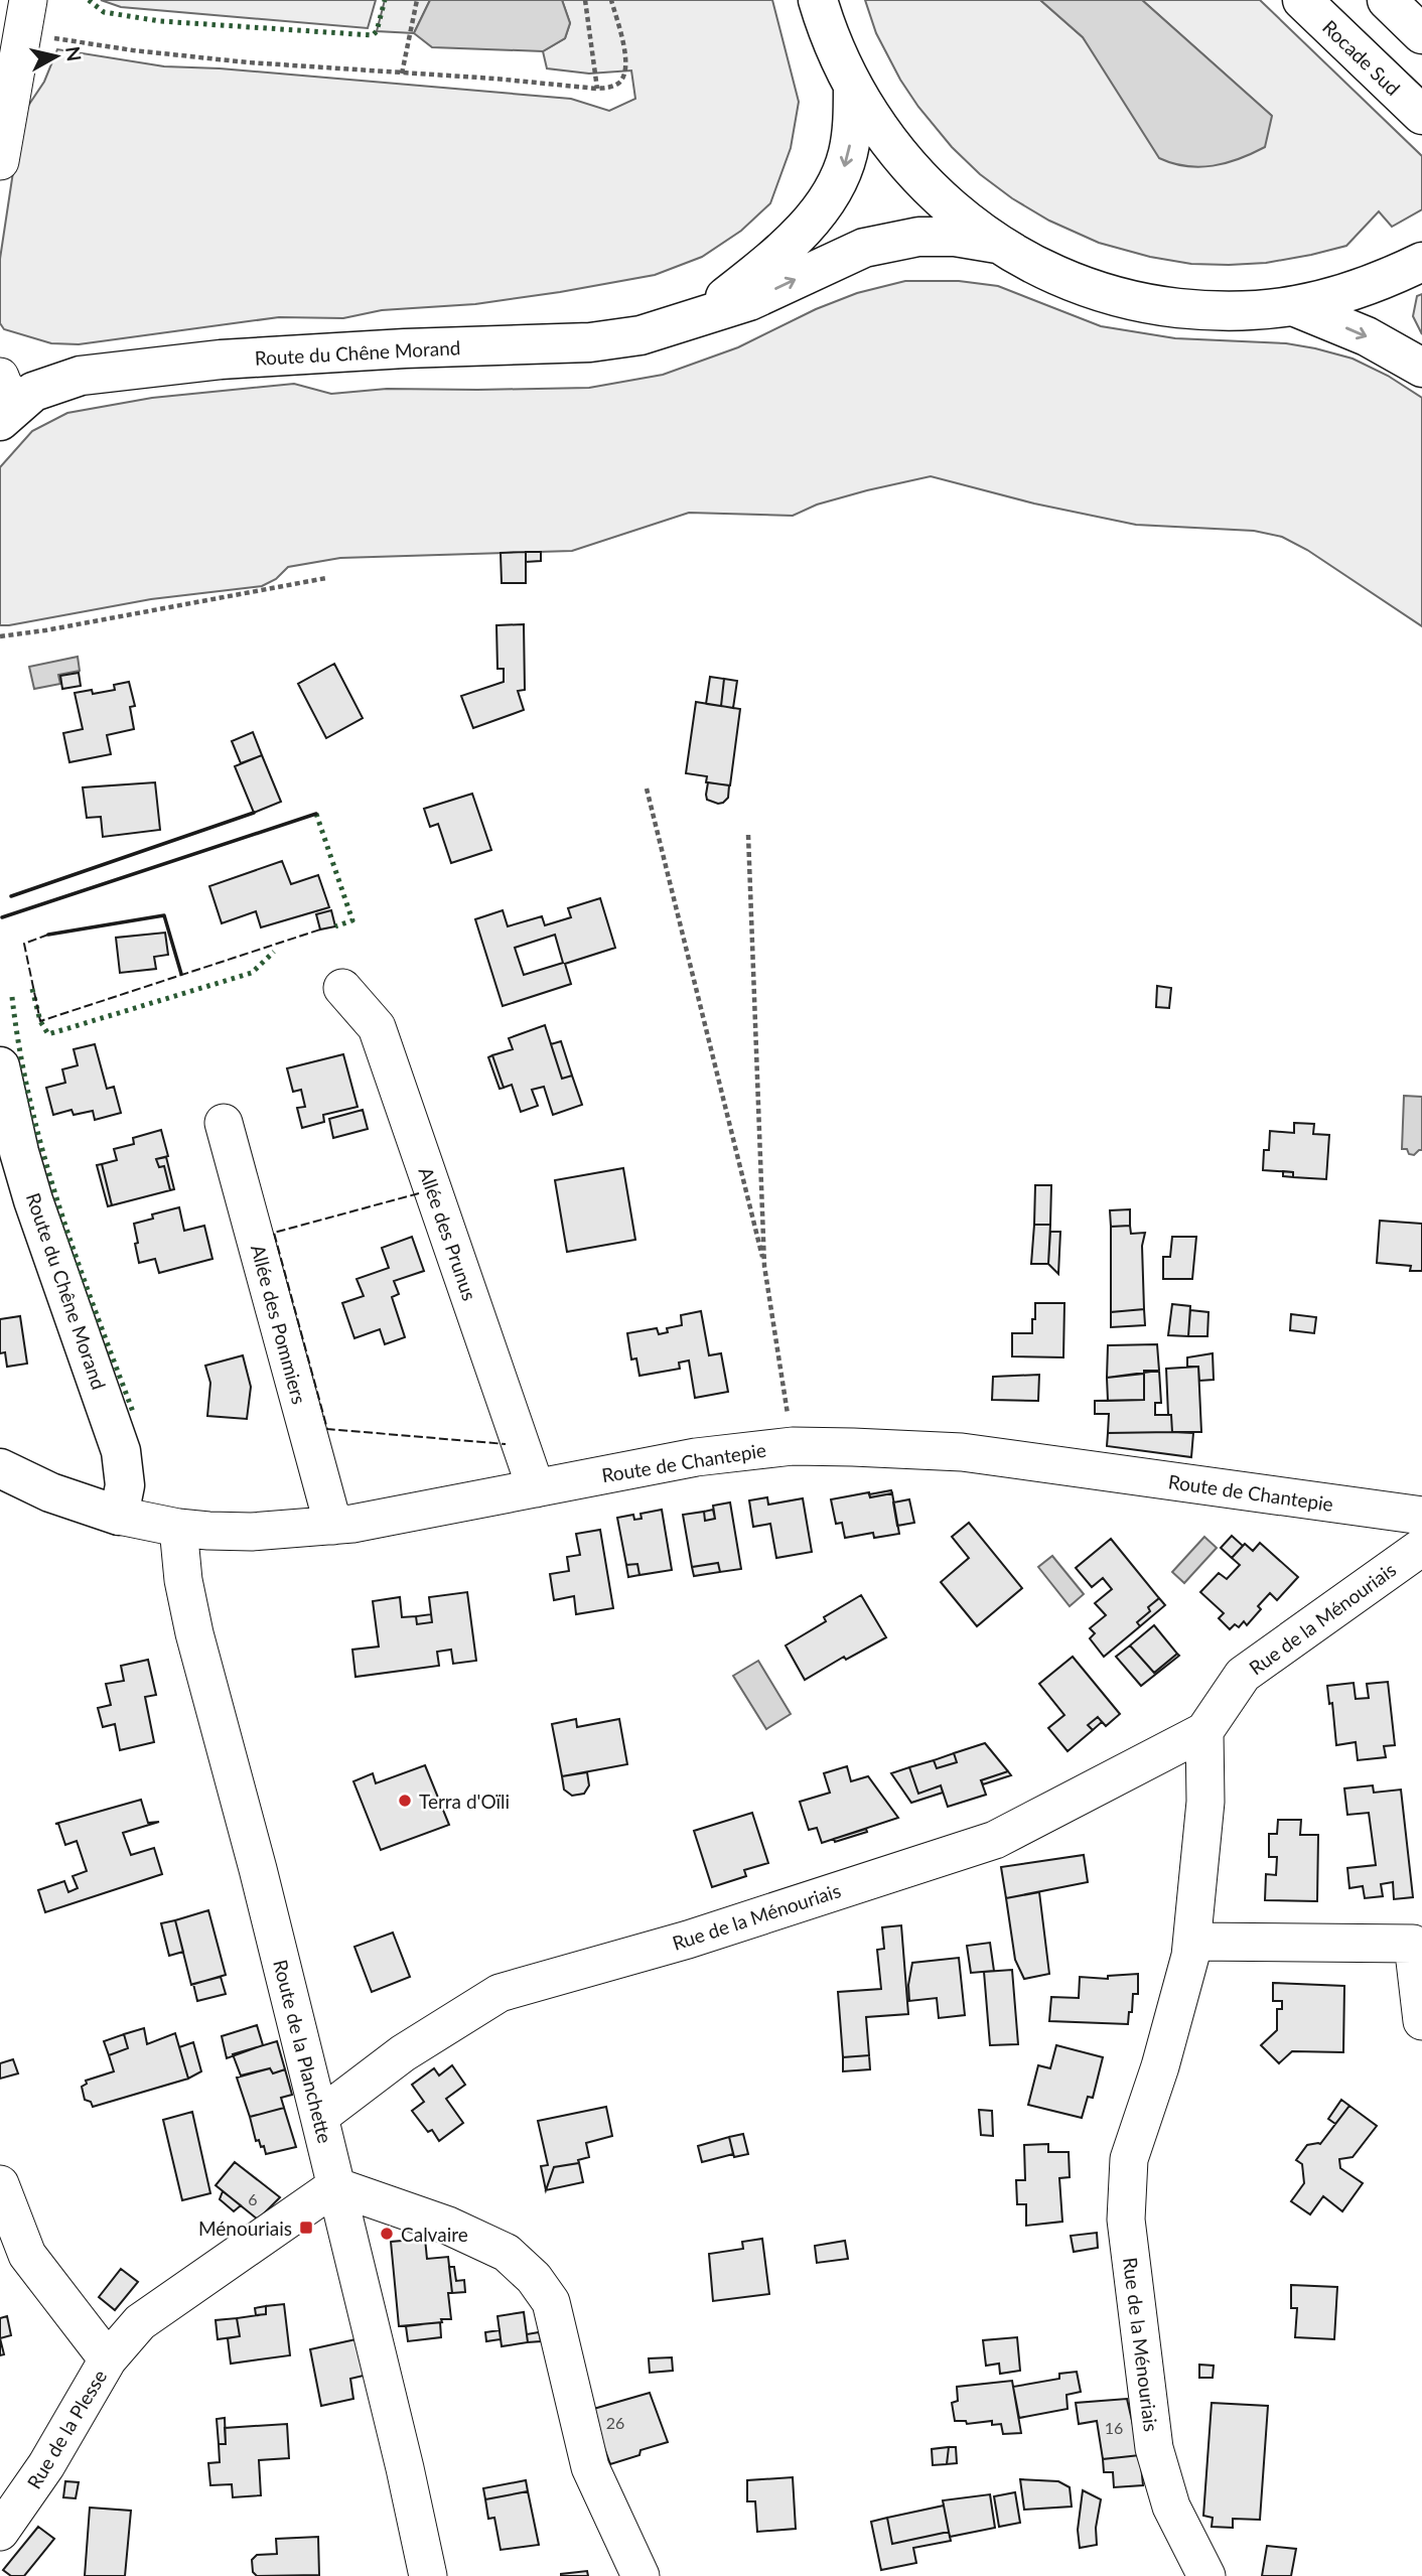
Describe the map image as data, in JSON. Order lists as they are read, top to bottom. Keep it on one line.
{"streets":{"main road":["Rocade Sud","Route du Chêne Morand","Route de Chantepie"],"street":["Allée des Prunus","Allée des Pommiers","Rue de la Ménouriais","Route de la Planchette","Rue de la Plesse"]},"crossings":[["Route du Chêne Morand","Route de Chantepie"],["Allée des Prunus","Route de Chantepie"],["Allée des Pommiers","Route de Chantepie"],["Route de Chantepie","Route de la Planchette"],["Rue de la Ménouriais","Route de la Planchette"],["Route de la Planchette","Rue de la Plesse"]],"places":{"other":["Terra d'Oïli","Calvaire"],"transit":["Ménouriais"]},"house_numbers":["6","26","16"],"north":"right"}
